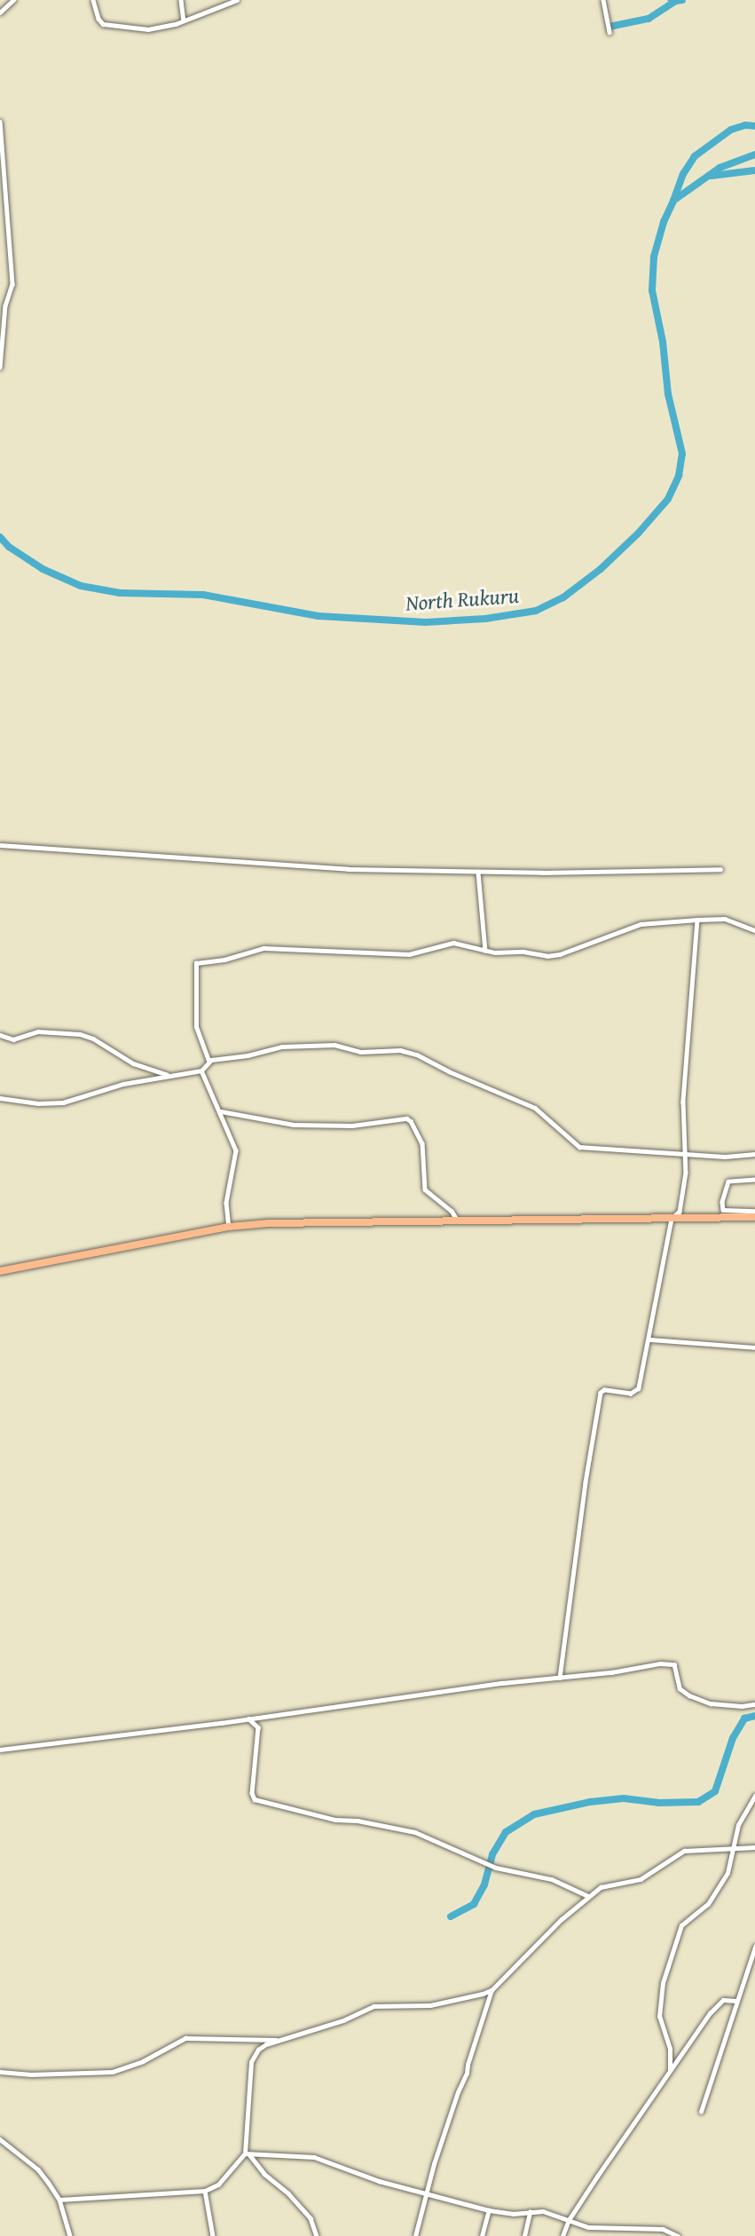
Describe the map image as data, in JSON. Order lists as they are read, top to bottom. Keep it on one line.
{"water":["North Rukuru"]}
